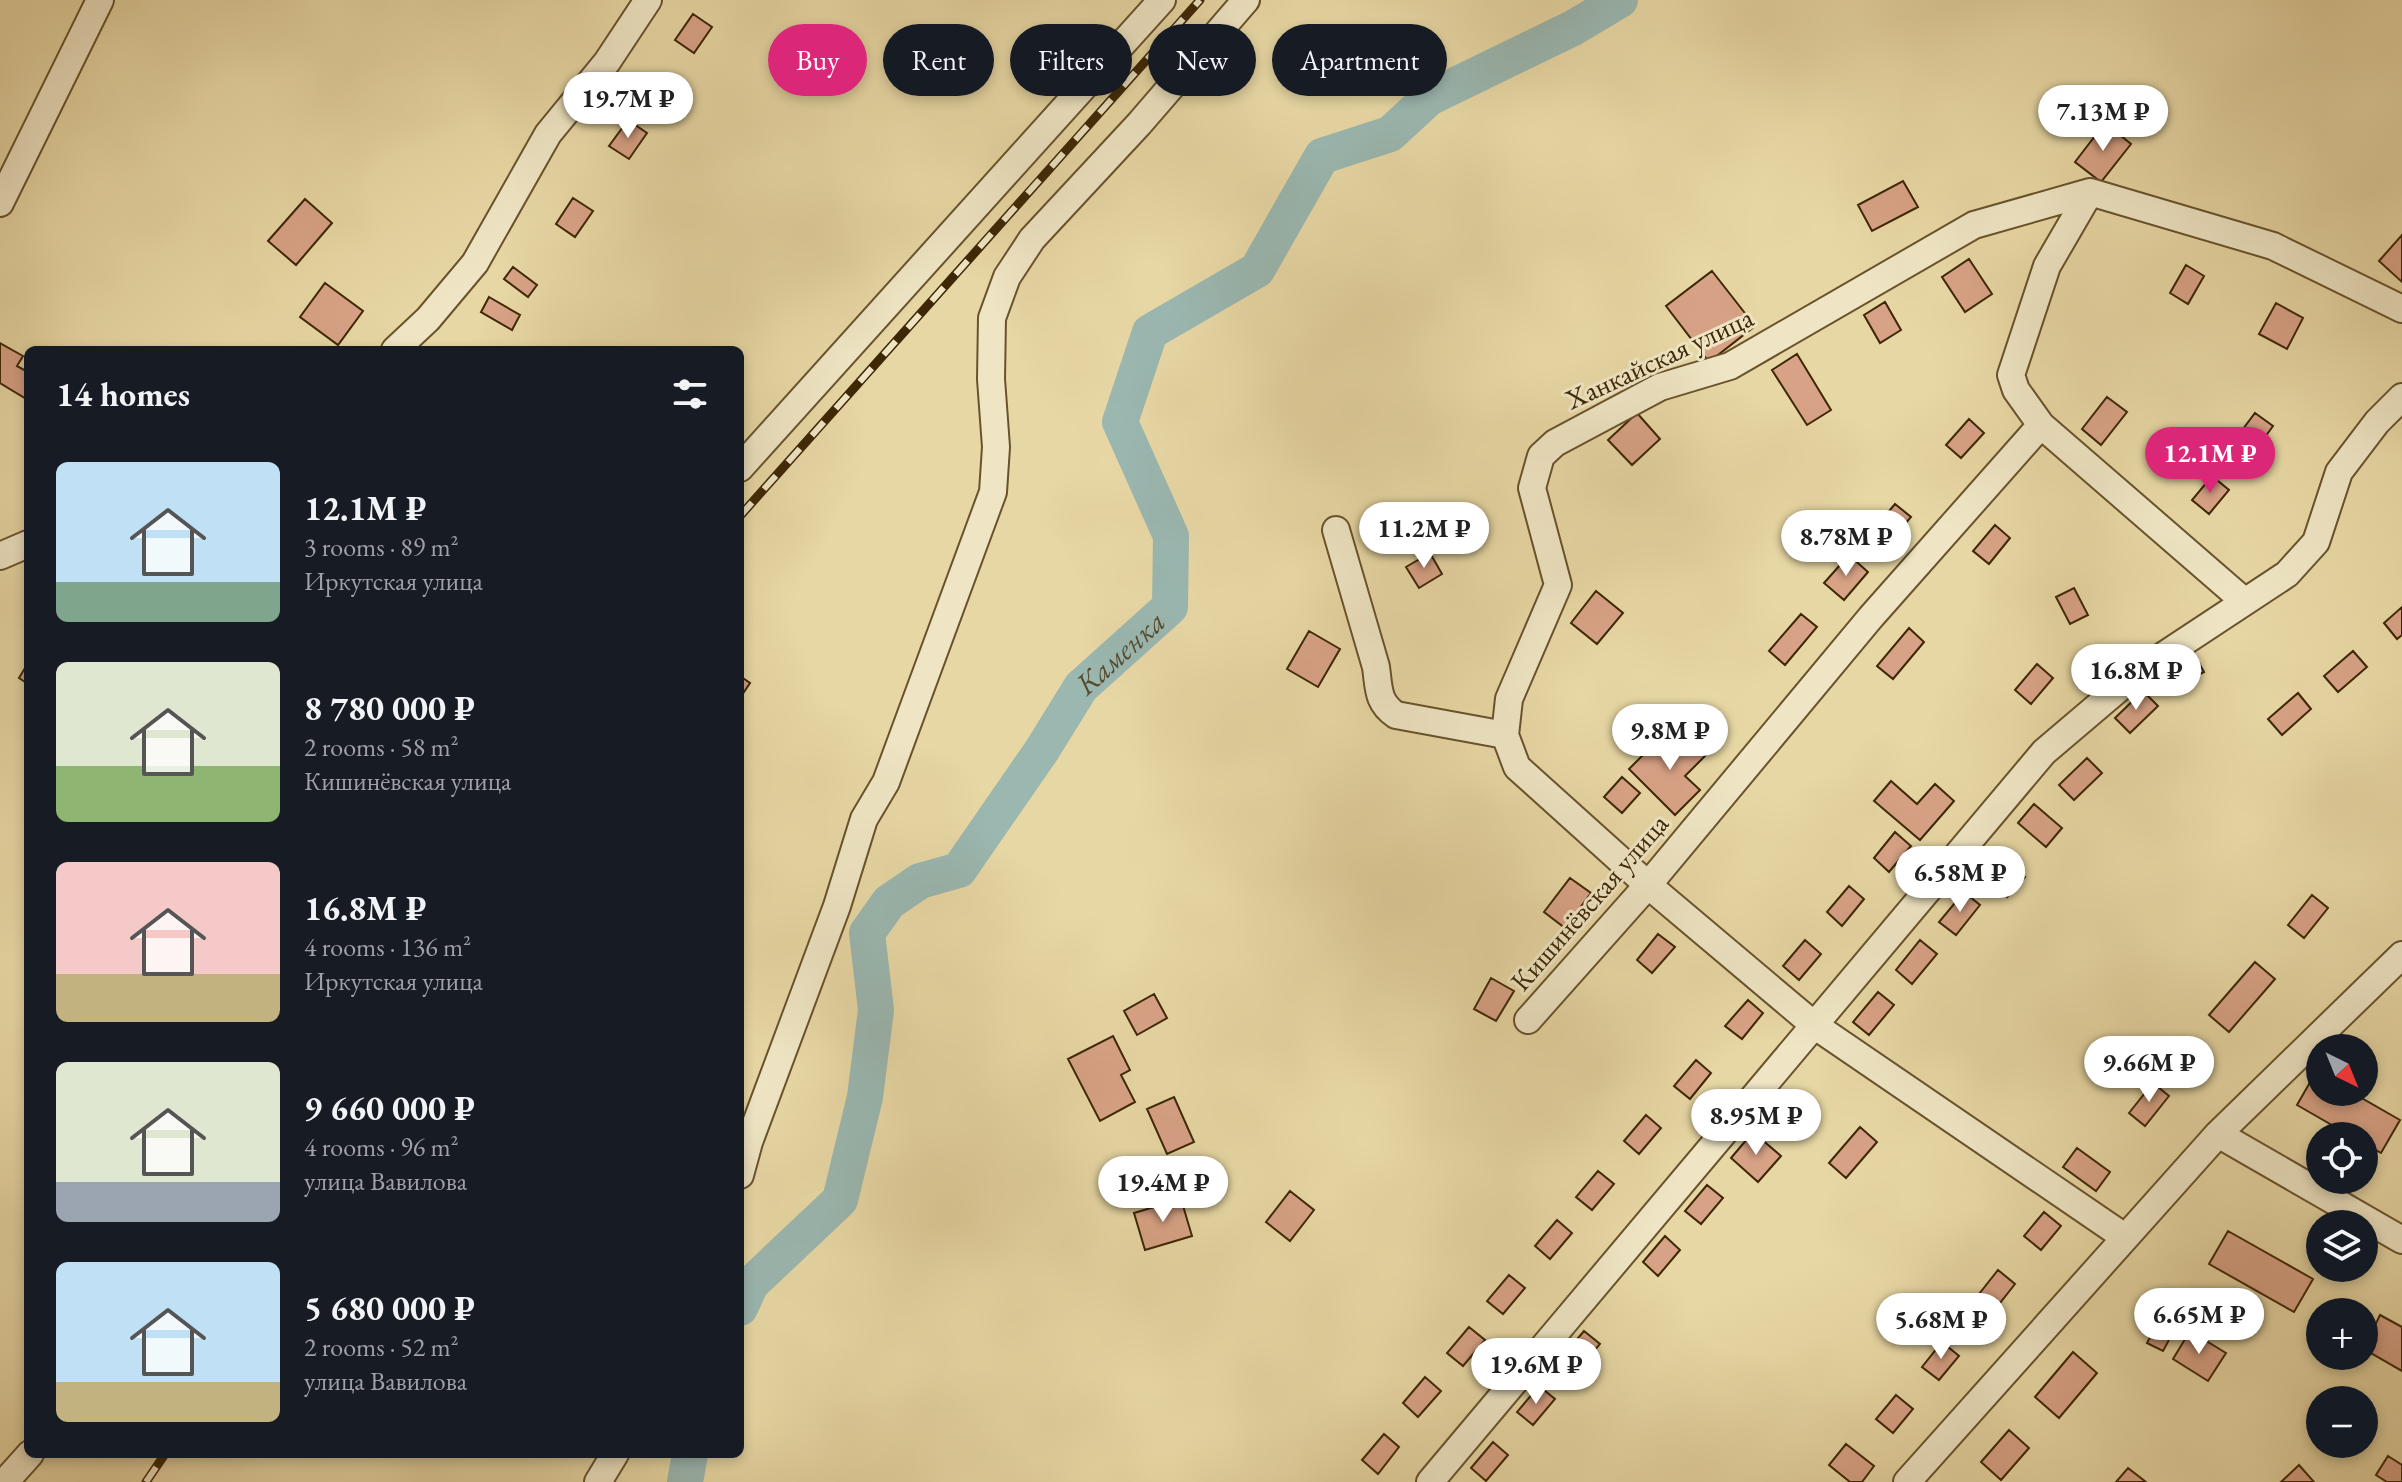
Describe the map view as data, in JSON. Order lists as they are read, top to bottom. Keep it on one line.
{"streets":{"street":["Ханкайская улица","Кишинёвская улица"]},"water":["Каменка"],"north":"bottom right","page":{"chip":["Buy","Rent","Filters","New","Apartment"],"price":["19.7M ₽","7.13M ₽","12.1M ₽","11.2M ₽","8.78M ₽","16.8M ₽","9.8M ₽","6.58M ₽","9.66M ₽","8.95M ₽","19.4M ₽","6.65M ₽","5.68M ₽","19.6M ₽"],"heading":"14 homes","list":[{"name":"12.1M ₽","note":"3 rooms · 89 m² · Иркутская улица"},{"name":"8 780 000 ₽","note":"2 rooms · 58 m² · Кишинёвская улица"},{"name":"16.8M ₽","note":"4 rooms · 136 m² · Иркутская улица"},{"name":"9 660 000 ₽","note":"4 rooms · 96 m² · улица Вавилова"},{"name":"5 680 000 ₽","note":"2 rooms · 52 m² · улица Вавилова"}],"map_buttons":["+","−"]}}
